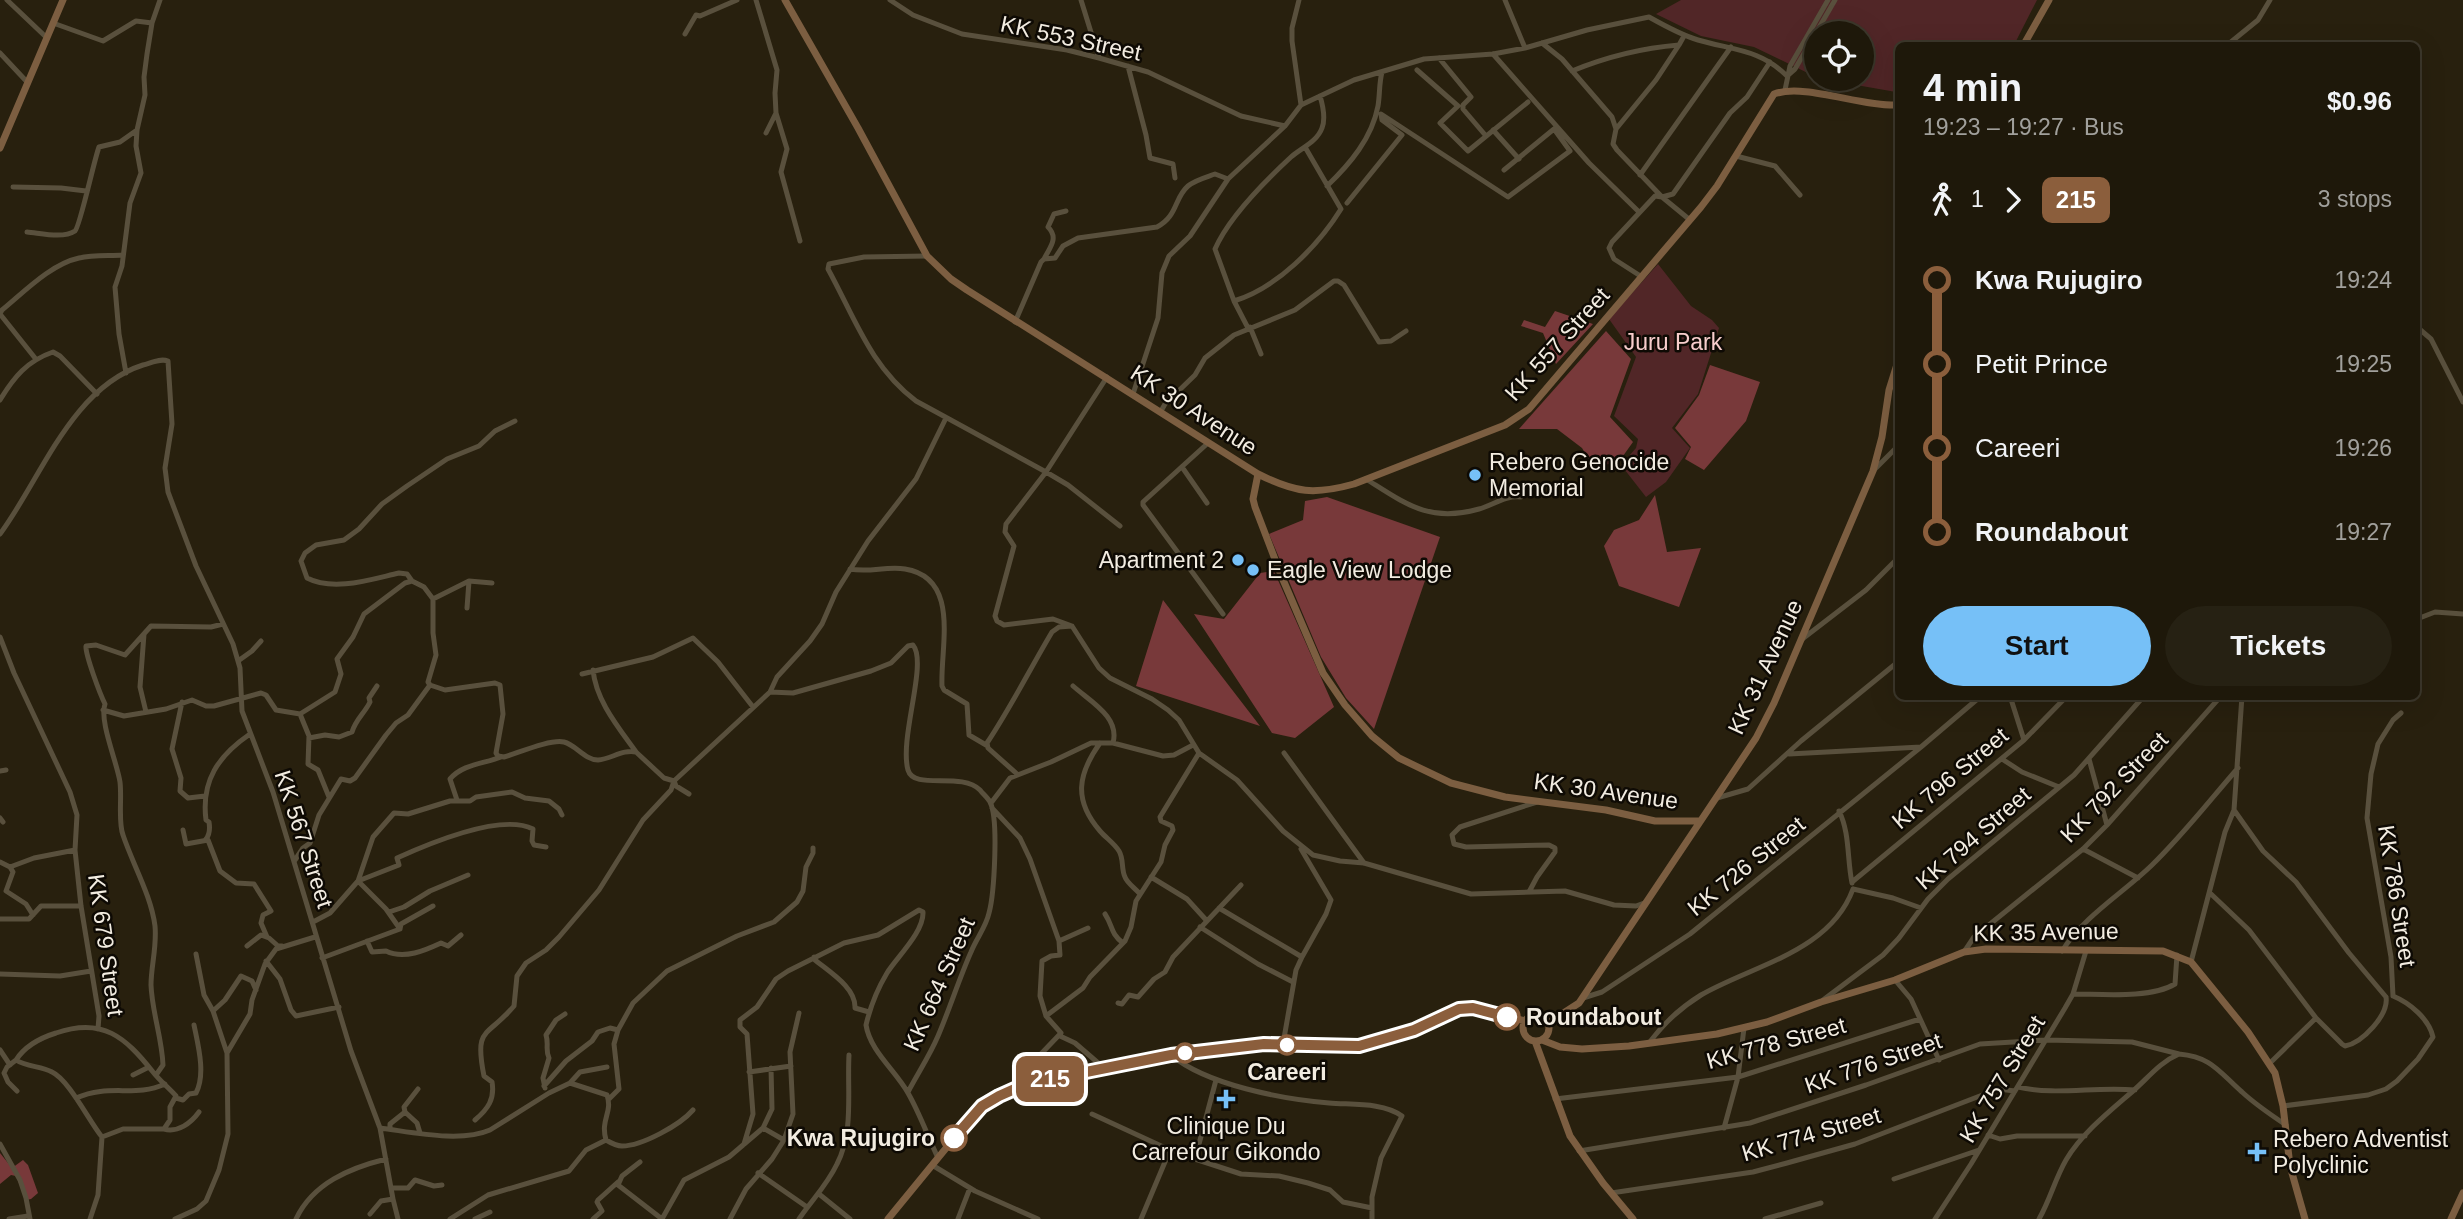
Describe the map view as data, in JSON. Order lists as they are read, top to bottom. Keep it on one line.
{"streets":{"main road":["KK 557 Street","KK 30 Avenue","KK 31 Avenue","KK 35 Avenue"],"street":["KK 553 Street","KK 796 Street","KK 792 Street","KK 794 Street","KK 567 Street","KK 726 Street","KK 786 Street","KK 679 Street","KK 664 Street","KK 778 Street","KK 776 Street","KK 757 Street","KK 774 Street"]},"crossings":[["KK 557 Street","KK 30 Avenue"],["KK 30 Avenue","KK 31 Avenue"],["KK 31 Avenue","KK 726 Street"],["KK 31 Avenue","KK 35 Avenue"],["KK 796 Street","KK 35 Avenue"],["KK 792 Street","KK 35 Avenue"],["KK 794 Street","KK 35 Avenue"],["KK 35 Avenue","KK 776 Street"],["KK 35 Avenue","KK 757 Street"],["KK 776 Street","KK 757 Street"],["KK 757 Street","KK 774 Street"]],"parks":["Juru Park"],"places":{"other":["Rebero Genocide Memorial","Apartment 2","Eagle View Lodge","Roundabout","Careeri","Kwa Rujugiro"],"health":["Clinique Du Carrefour Gikondo","Rebero Adventist Polyclinic"]},"lines":["bus line 215"],"page":{"on_map":"215","heading":["4 min","19:23 – 19:27 · Bus","$0.96"],"legs":["1","215","3 stops"],"list":[{"name":"Kwa Rujugiro","value":"19:24"},{"name":"Petit Prince","value":"19:25"},{"name":"Careeri","value":"19:26"},{"name":"Roundabout","value":"19:27"}],"buttons":["Start","Tickets"]}}
